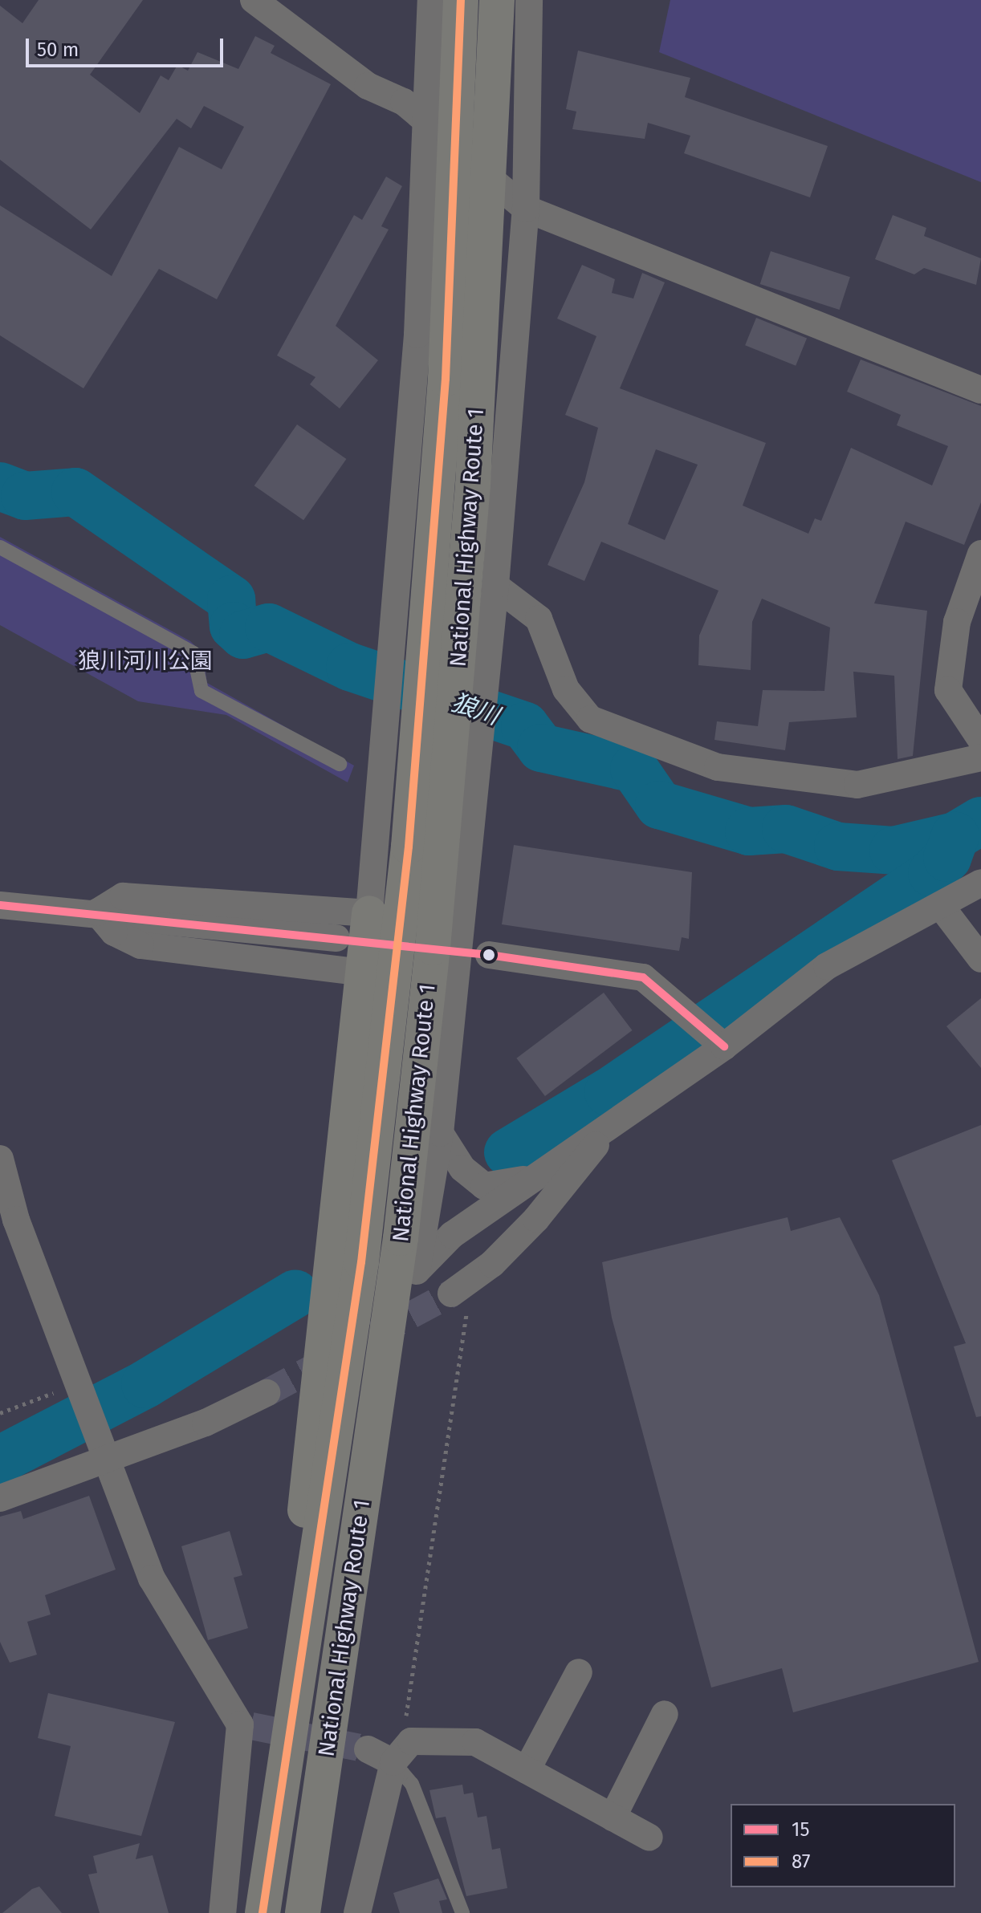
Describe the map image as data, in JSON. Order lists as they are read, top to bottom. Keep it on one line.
{"streets":{"highway":["National Highway Route 1"]},"water":["狼川"],"parks":["狼川河川公園"],"lines":["transit line 87","transit line 15"],"legend":["15","87"],"scale_bar":"50 m"}
